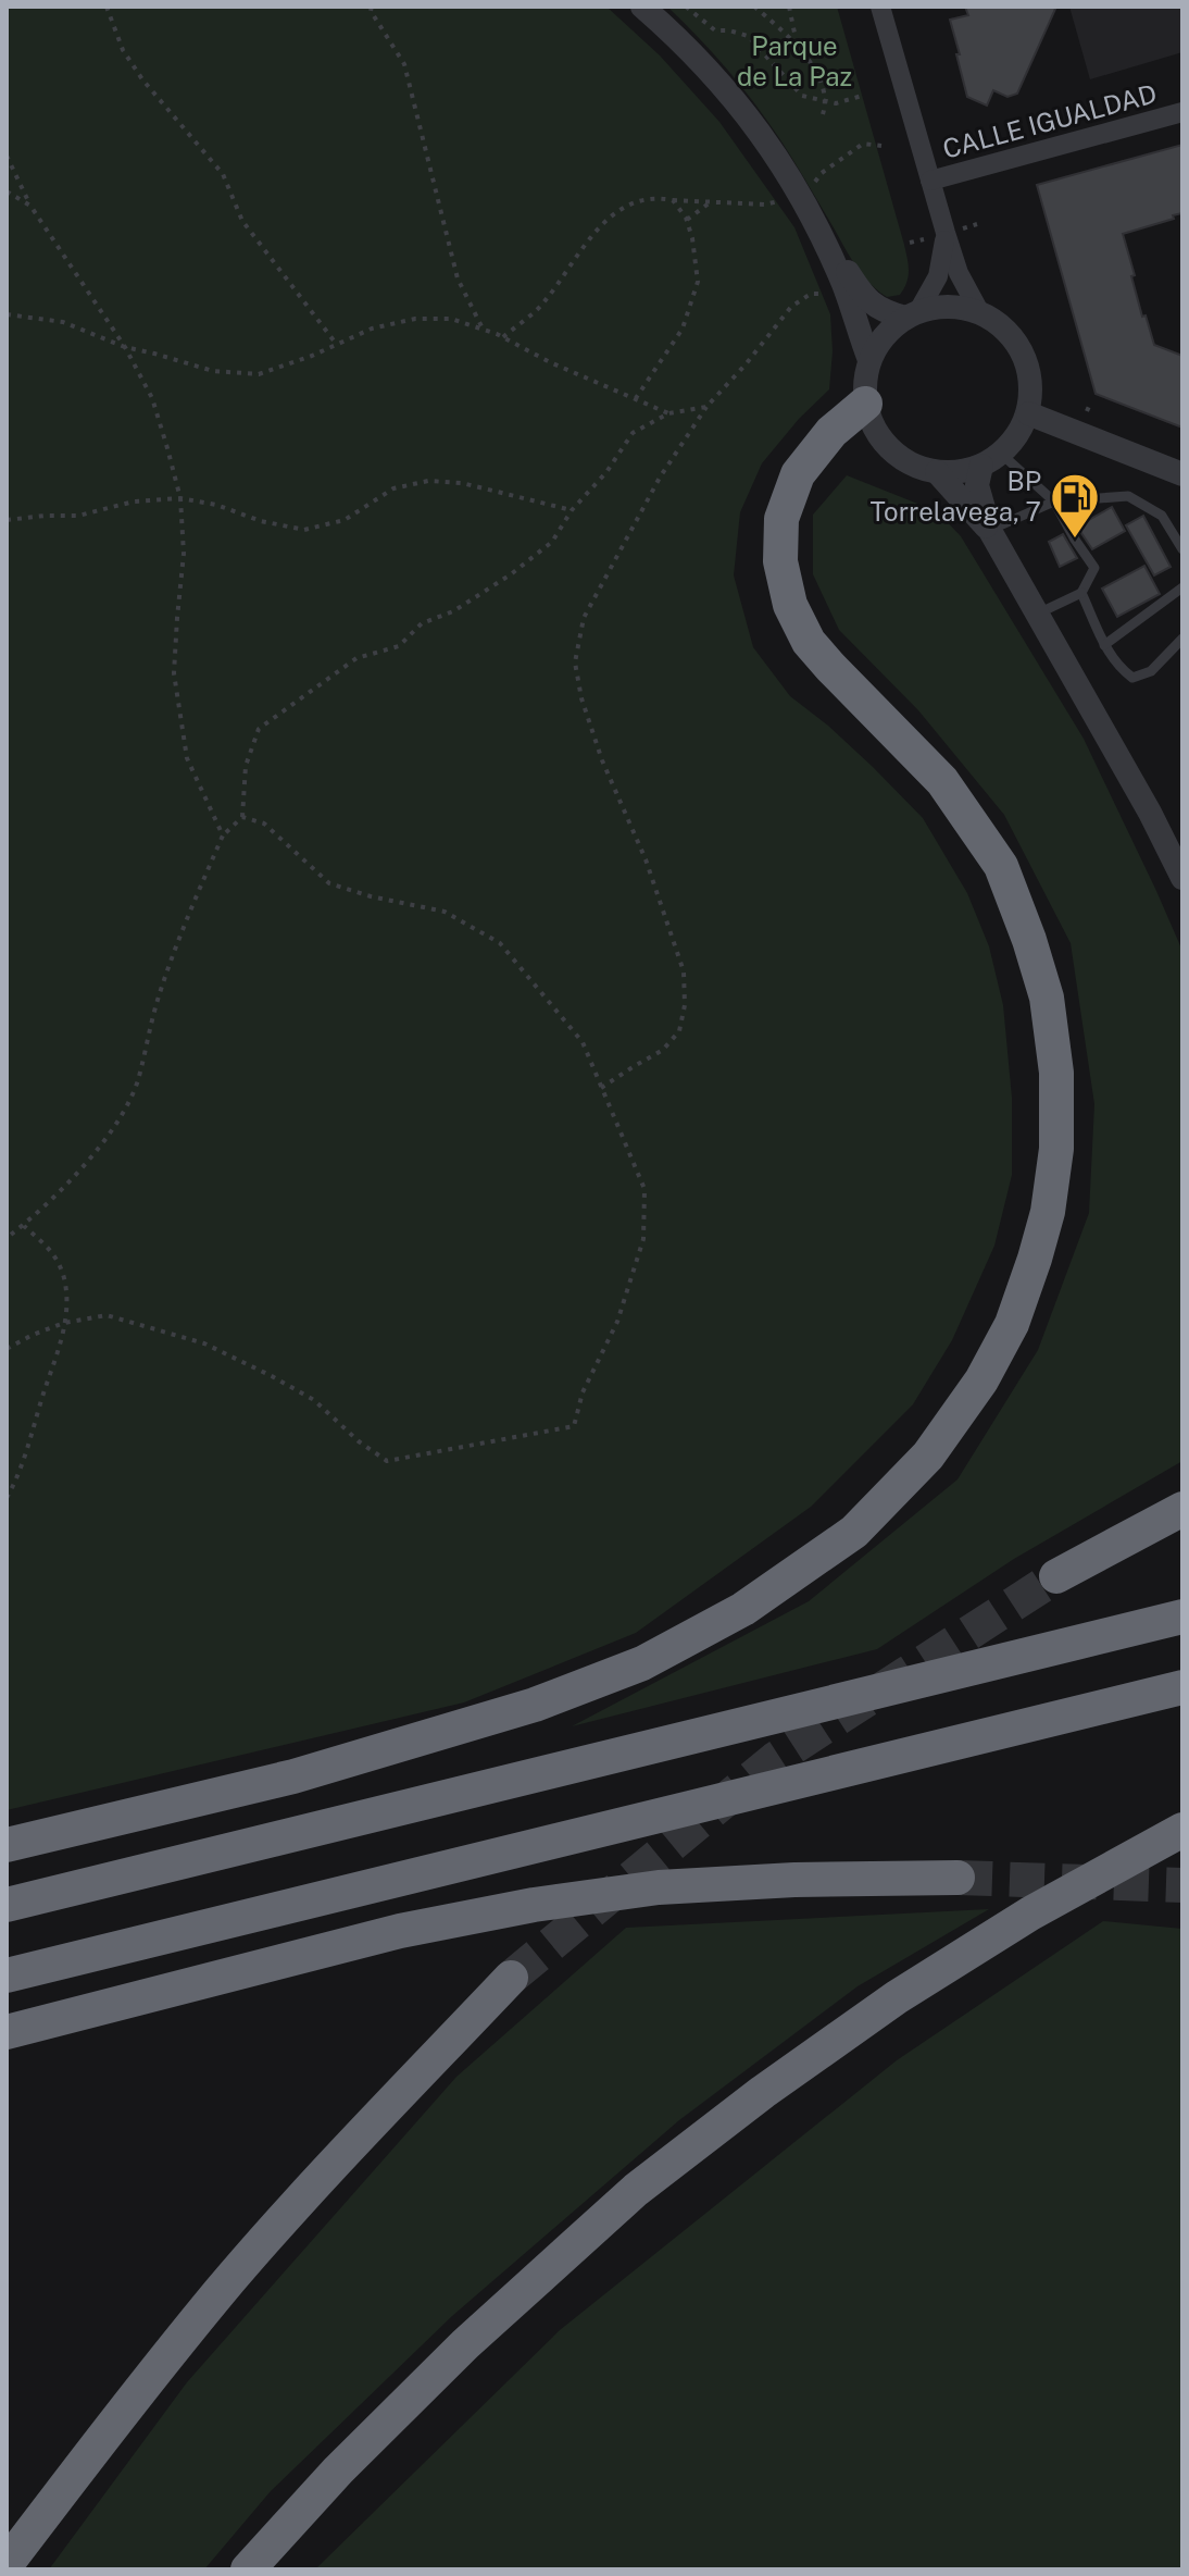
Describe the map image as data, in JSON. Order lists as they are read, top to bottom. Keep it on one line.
{"streets":{"street":["CALLE IGUALDAD"]},"parks":["Parque de La Paz"],"places":{"fuel station":["BP Torrelavega, 7"]}}
